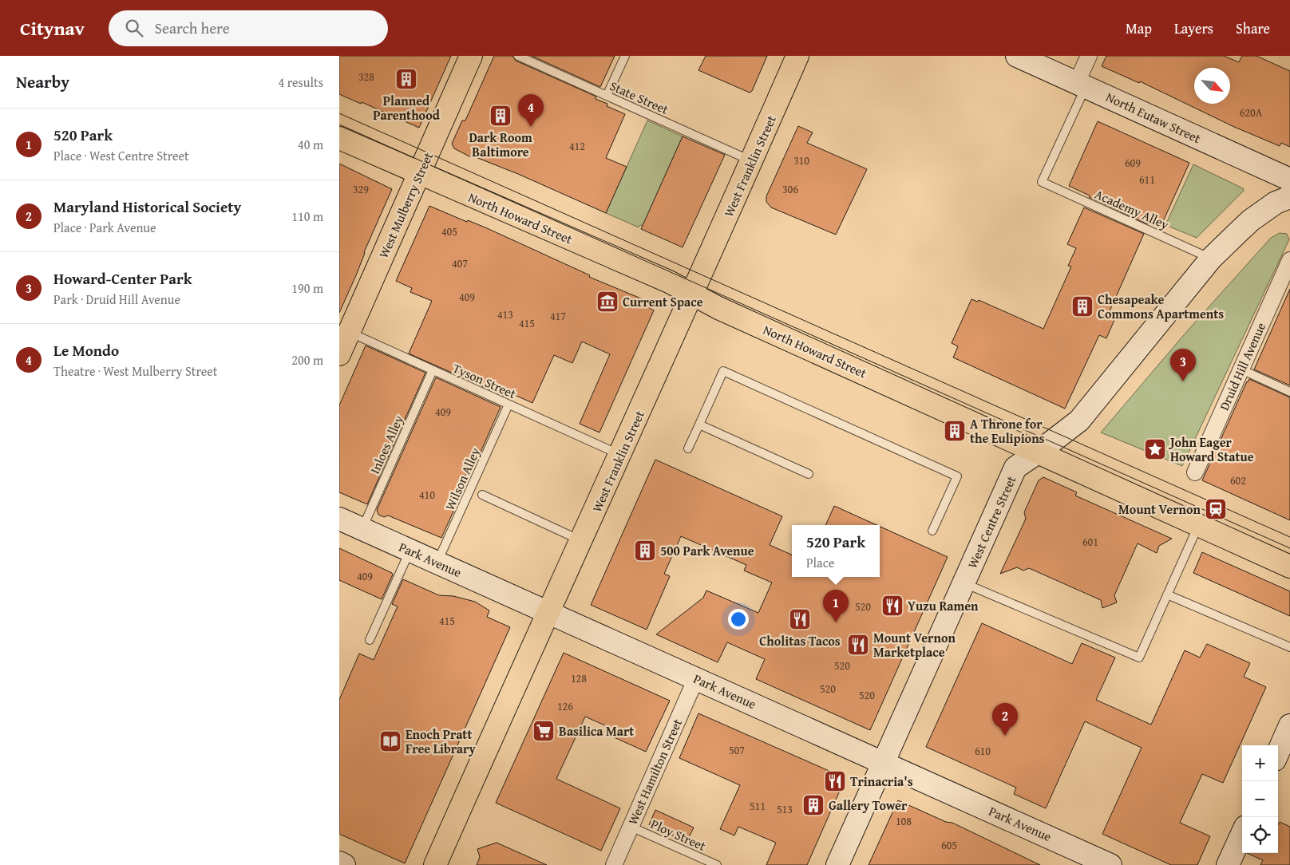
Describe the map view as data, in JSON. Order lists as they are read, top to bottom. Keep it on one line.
{"streets":{"main road":["West Franklin Street","West Mulberry Street","North Howard Street"],"street":["North Eutaw Street","Druid Hill Avenue","West Centre Street","Park Avenue","West Hamilton Street"],"lane":["State Street","Academy Alley","Tyson Street","Inloes Alley","Wilson Alley","Ploy Street"]},"crossings":[["State Street","West Franklin Street"],["North Eutaw Street","Academy Alley"],["West Franklin Street","North Howard Street"],["West Franklin Street","Tyson Street"],["West Franklin Street","Park Avenue"],["West Mulberry Street","North Howard Street"],["West Mulberry Street","Tyson Street"],["Academy Alley","West Centre Street"],["North Howard Street","West Centre Street"],["Tyson Street","Inloes Alley"],["Tyson Street","Wilson Alley"],["Inloes Alley","Park Avenue"],["Wilson Alley","Park Avenue"],["West Centre Street","Park Avenue"],["Park Avenue","West Hamilton Street"],["West Hamilton Street","Ploy Street"]],"places":{"building":["Planned Parenthood","Dark Room Baltimore","Chesapeake Commons Apartments","A Throne for the Eulipions","500 Park Avenue","Gallery Tower"],"museum":["Current Space"],"place":["John Eager Howard Statue"],"station":["Mount Vernon"],"restaurant":["Yuzu Ramen","Cholitas Tacos","Mount Vernon Marketplace","Trinacria's"],"supermarket":["Basilica Mart"],"library":["Enoch Pratt Free Library"]},"house_numbers":["328","620A","412","310","609","611","329","306","405","407","409","413","417","415","409","602","410","601","409","520","415","520","128","520","520","126","507","610","511","513","108","605"],"north":"bottom right","page":{"header":"Citynav","search":"Search here","nav":["Map","Layers","Share"],"heading":["Nearby","4 results"],"pins":["4","3","1","2"],"list":[{"mark":"1","name":"520 Park","note":"Place · West Centre Street","value":"40 m"},{"mark":"2","name":"Maryland Historical Society","note":"Place · Park Avenue","value":"110 m"},{"mark":"3","name":"Howard-Center Park","note":"Park · Druid Hill Avenue","value":"190 m"},{"mark":"4","name":"Le Mondo","note":"Theatre · West Mulberry Street","value":"200 m"}],"popup":["520 Park","Place"],"map_buttons":["+","−"]}}
